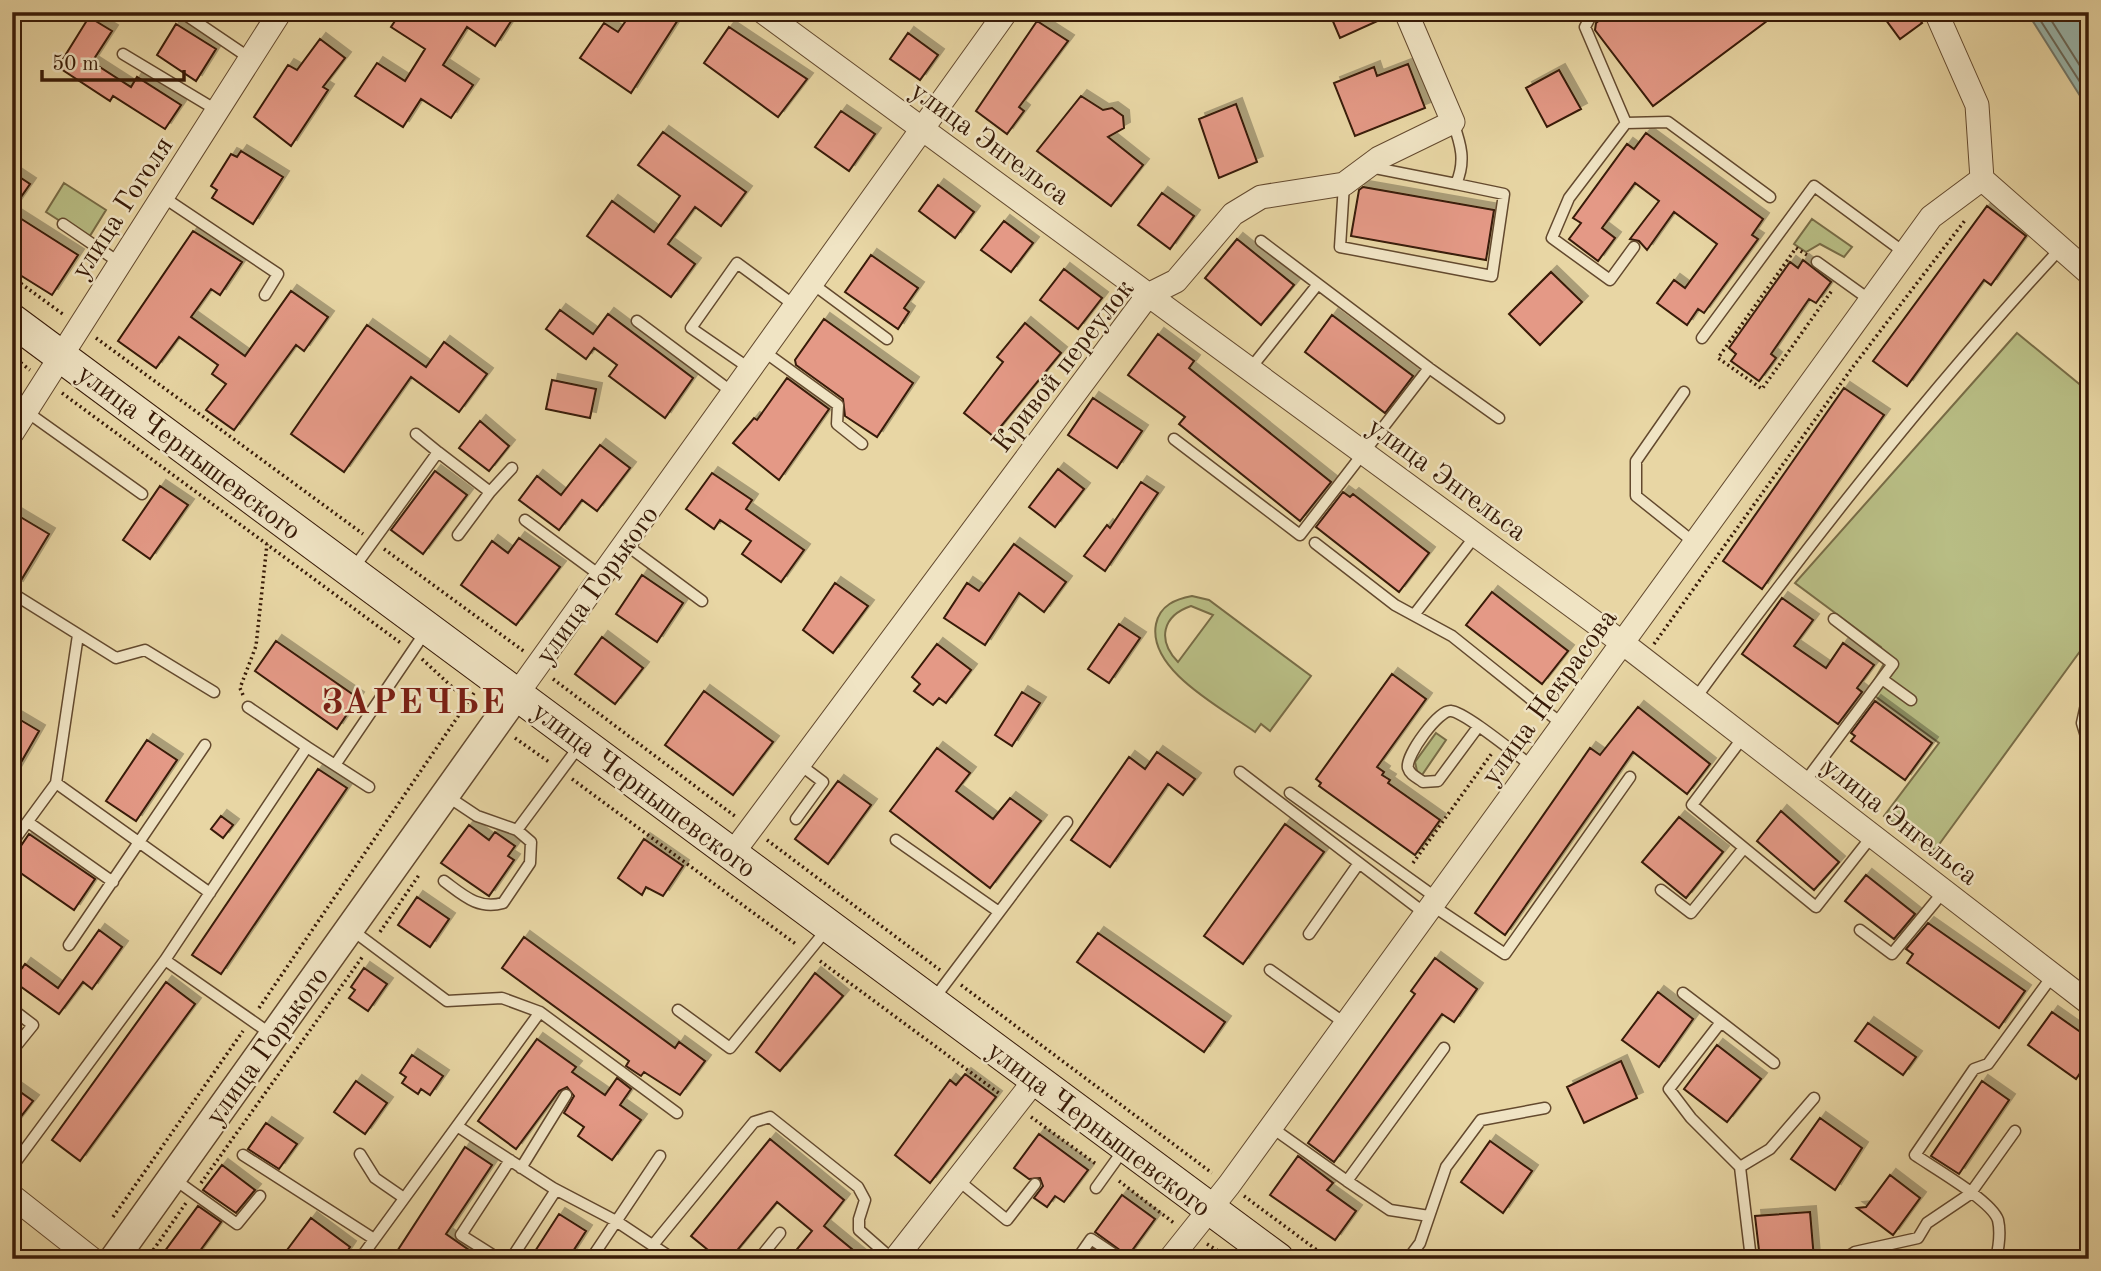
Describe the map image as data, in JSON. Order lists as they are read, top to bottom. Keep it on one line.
{"streets":{"main road":["улица Чернышевского"],"street":["улица Энгельса","улица Гоголя","Кривой переулок","улица Горького","улица Некрасова"]},"crossings":[["улица Энгельса","Кривой переулок"],["улица Энгельса","улица Горького"],["улица Энгельса","улица Некрасова"],["улица Гоголя","улица Чернышевского"],["Кривой переулок","улица Чернышевского"],["улица Чернышевского","улица Горького"],["улица Чернышевского","улица Некрасова"]],"districts":["ЗАРЕЧЬЕ"],"scale_bar":"50 m"}
